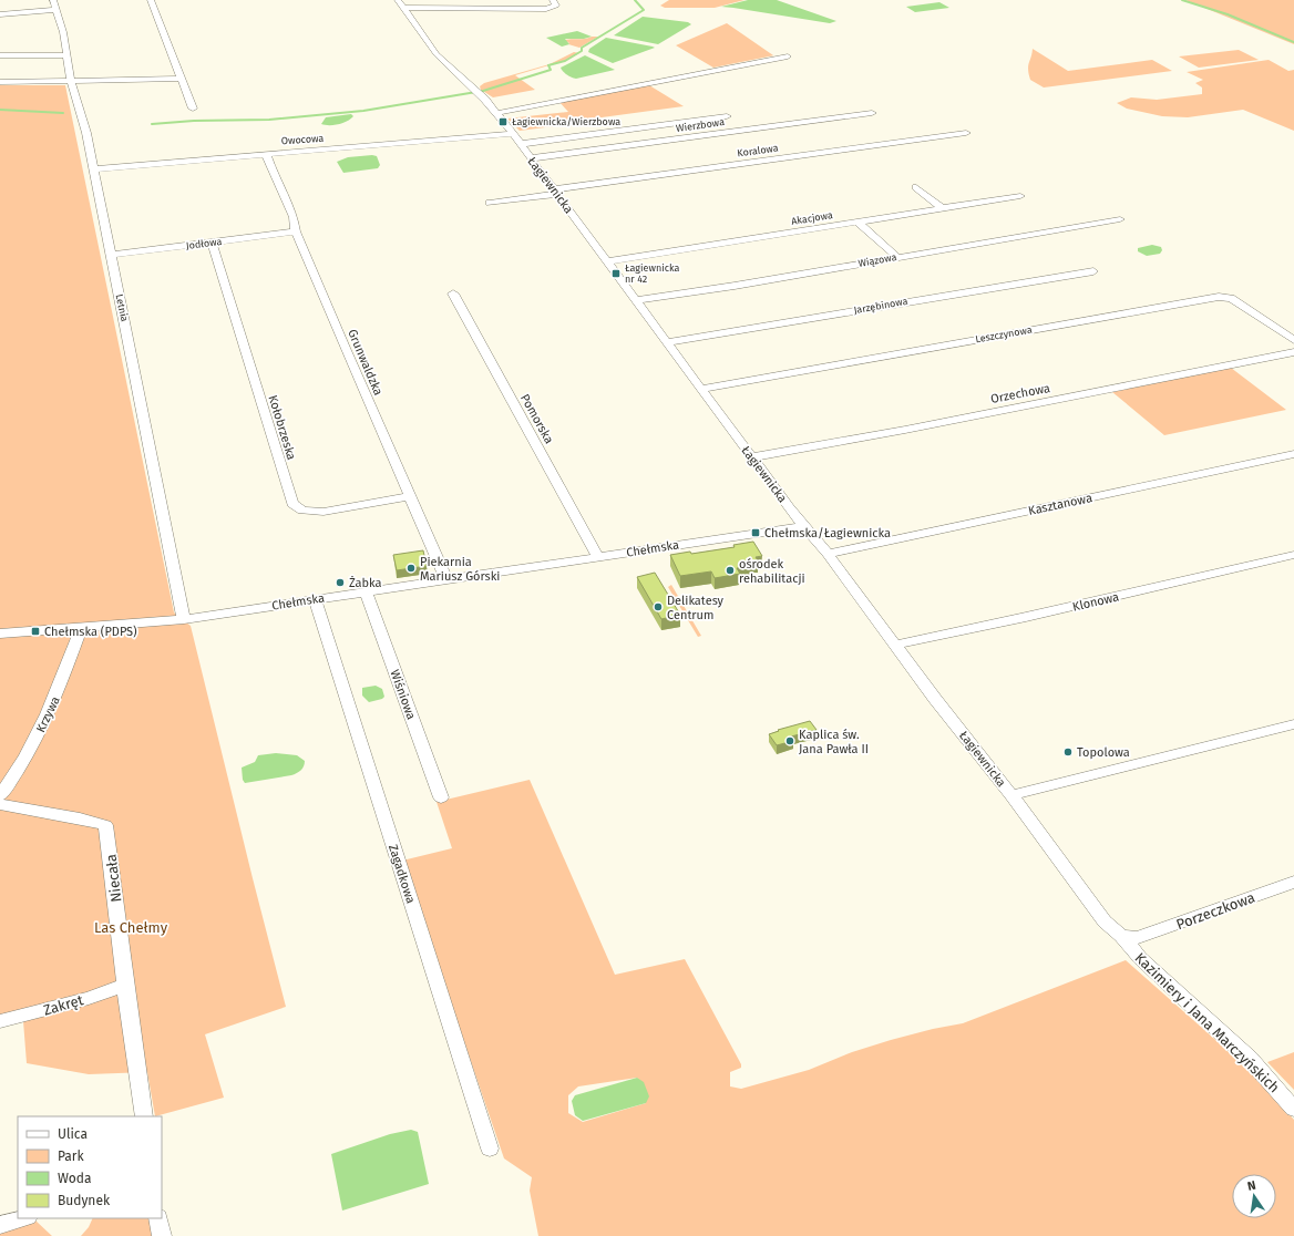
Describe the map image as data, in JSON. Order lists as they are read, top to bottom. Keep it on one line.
{"streets":{"street":["Wierzbowa","Owocowa","Koralowa","Łagiewnicka","Akacjowa","Jodłowa","Wiązowa","Jarzębinowa","Letnia","Leszczynowa","Grunwaldzka","Orzechowa","Pomorska","Kołobrzeska","Kasztanowa","Chełmska","Klonowa","Wiśniowa","Krzywa","Zagadkowa","Niecała","Porzeczkowa","Zakręt","Kazimiery i Jana Marczyńskich"]},"crossings":[["Wierzbowa","Łagiewnicka"],["Owocowa","Łagiewnicka"],["Owocowa","Letnia"],["Owocowa","Grunwaldzka"],["Koralowa","Łagiewnicka"],["Łagiewnicka","Akacjowa"],["Łagiewnicka","Wiązowa"],["Łagiewnicka","Jarzębinowa"],["Łagiewnicka","Leszczynowa"],["Łagiewnicka","Orzechowa"],["Łagiewnicka","Kasztanowa"],["Łagiewnicka","Chełmska"],["Łagiewnicka","Klonowa"],["Łagiewnicka","Porzeczkowa"],["Łagiewnicka","Kazimiery i Jana Marczyńskich"],["Jodłowa","Letnia"],["Jodłowa","Grunwaldzka"],["Jodłowa","Kołobrzeska"],["Letnia","Chełmska"],["Grunwaldzka","Kołobrzeska"],["Grunwaldzka","Chełmska"],["Pomorska","Chełmska"],["Chełmska","Wiśniowa"],["Chełmska","Krzywa"],["Chełmska","Zagadkowa"],["Niecała","Zakręt"],["Porzeczkowa","Kazimiery i Jana Marczyńskich"]],"parks":["Las Chełmy"],"places":{"transit":["Łagiewnicka/Wierzbowa","Łagiewnicka nr 42","Chełmska/Łagiewnicka","Chełmska (PDPS)"],"other":["Piekarnia Mariusz Górski","ośrodek rehabilitacji","Żabka","Delikatesy Centrum","Kaplica św. Jana Pawła II","Topolowa"]},"legend":["Ulica","Park","Woda","Budynek"],"north":"top"}
